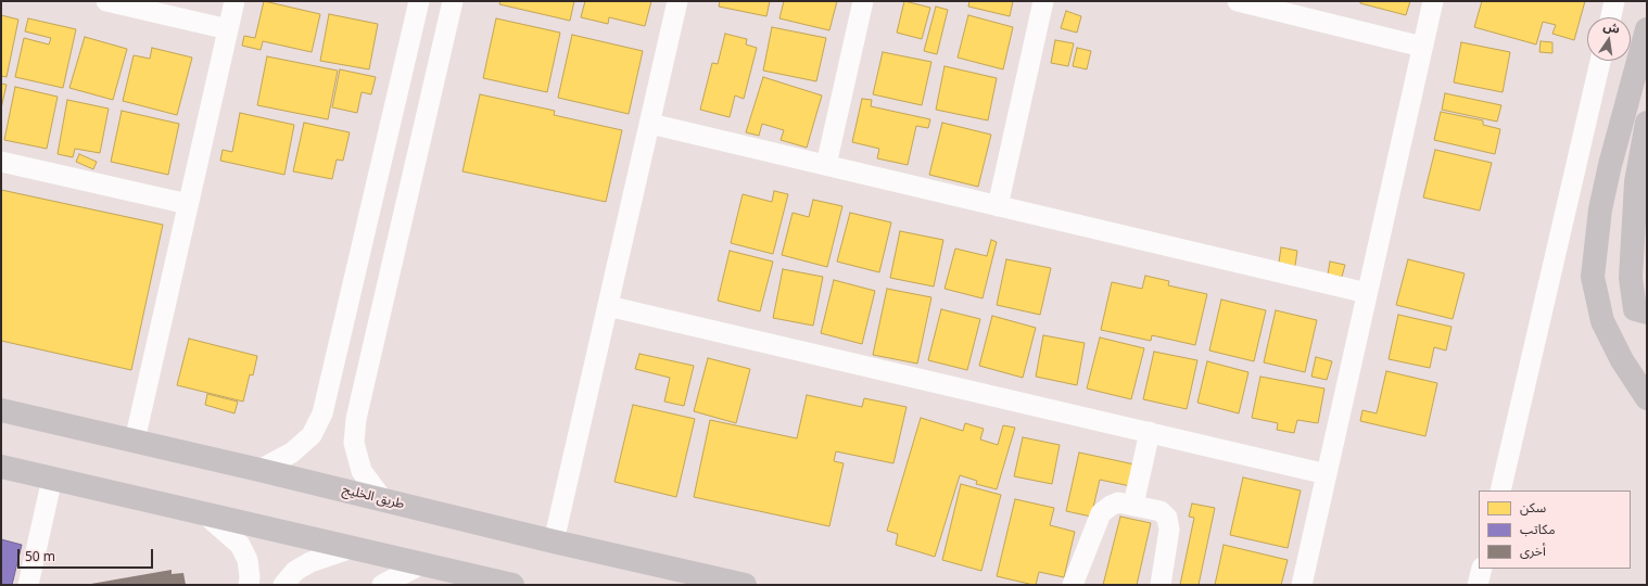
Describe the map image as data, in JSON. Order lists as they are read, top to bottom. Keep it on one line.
{"streets":{"main road":["طريق الخليج"]},"legend":["سكن","مكاتب","أخرى"],"scale_bar":"50 m","north":"top"}
